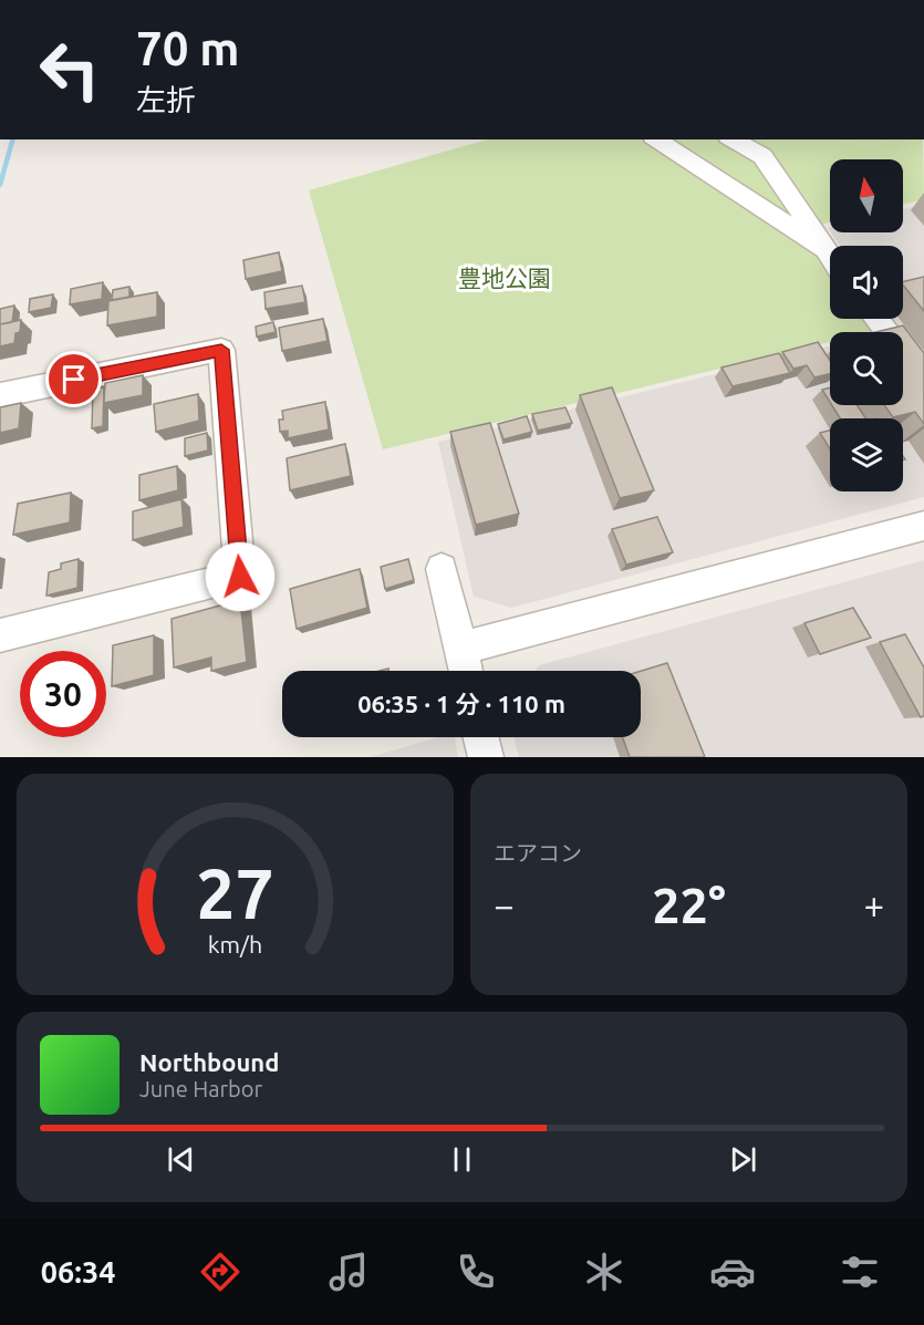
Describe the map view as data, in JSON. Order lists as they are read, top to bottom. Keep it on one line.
{"parks":["豊地公園"],"north":"top","page":{"turn":["70 m","左折"],"limit":"30","trip":"06:35 · 1 分 · 110 m","tile":"エアコン","heat":["−","22°","+"],"song":["Northbound","June Harbor"],"tabs":"06:34","gauge":["27","km/h"]}}
